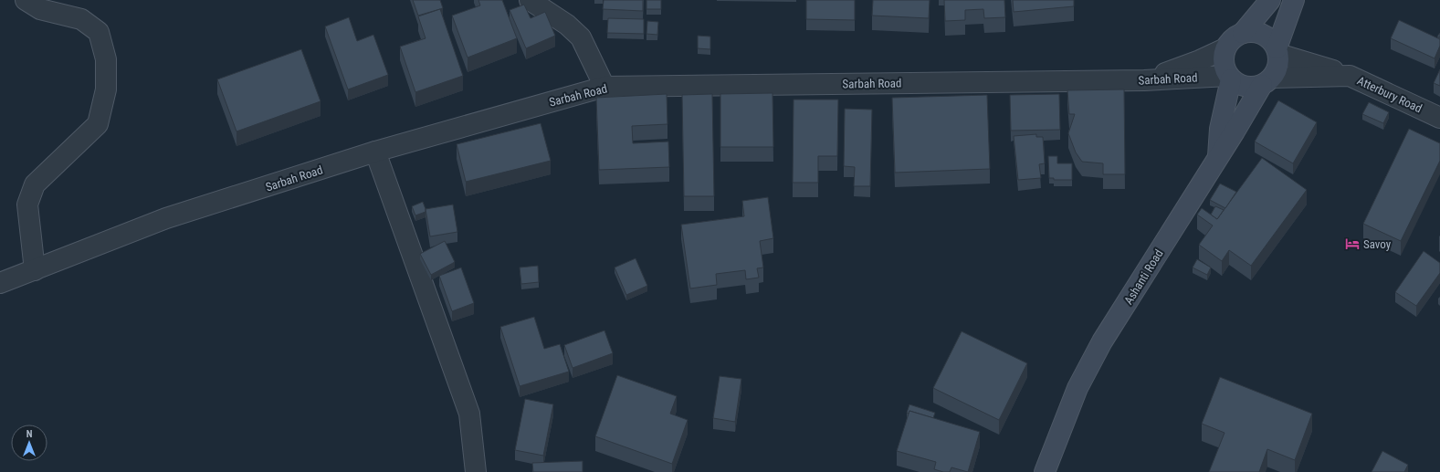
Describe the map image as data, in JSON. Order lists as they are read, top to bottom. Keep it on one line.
{"streets":{"street":["Sarbah Road","Atterbury Road","Ashanti Road"]},"crossings":[["Sarbah Road","Atterbury Road"],["Sarbah Road","Ashanti Road"],["Atterbury Road","Ashanti Road"]],"places":{"hotel":["Savoy"]},"north":"top"}
